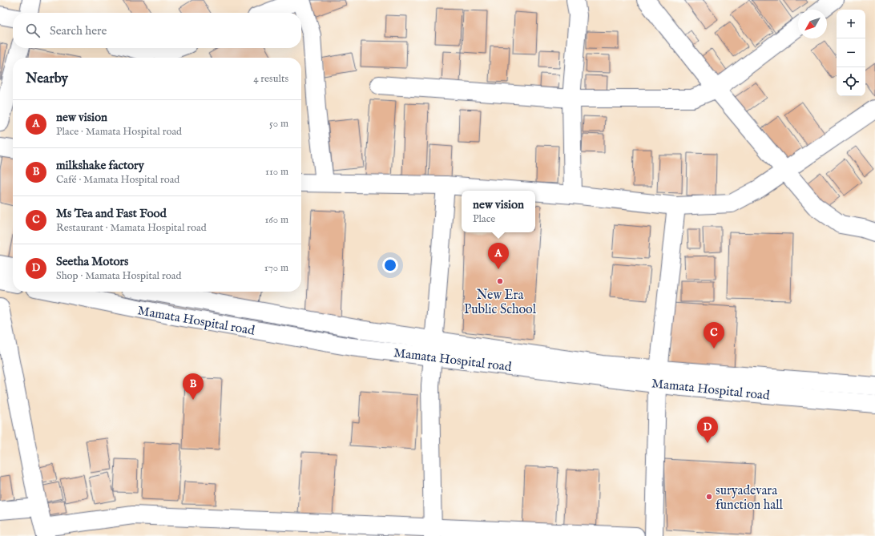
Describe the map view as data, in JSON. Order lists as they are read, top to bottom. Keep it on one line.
{"streets":{"street":["Mamata Hospital road"]},"places":["New Era Public School","suryadevara function hall"],"north":"bottom left","page":{"map_buttons":["+","−"],"search":"Search here","heading":["Nearby","4 results"],"list":[{"mark":"A","name":"new vision","note":"Place · Mamata Hospital road","value":"50 m"},{"mark":"B","name":"milkshake factory","note":"Café · Mamata Hospital road","value":"110 m"},{"mark":"C","name":"Ms Tea and Fast Food","note":"Restaurant · Mamata Hospital road","value":"160 m"},{"mark":"D","name":"Seetha Motors","note":"Shop · Mamata Hospital road","value":"170 m"}],"popup":["new vision","Place"],"pins":["A","C","B","D"]}}
